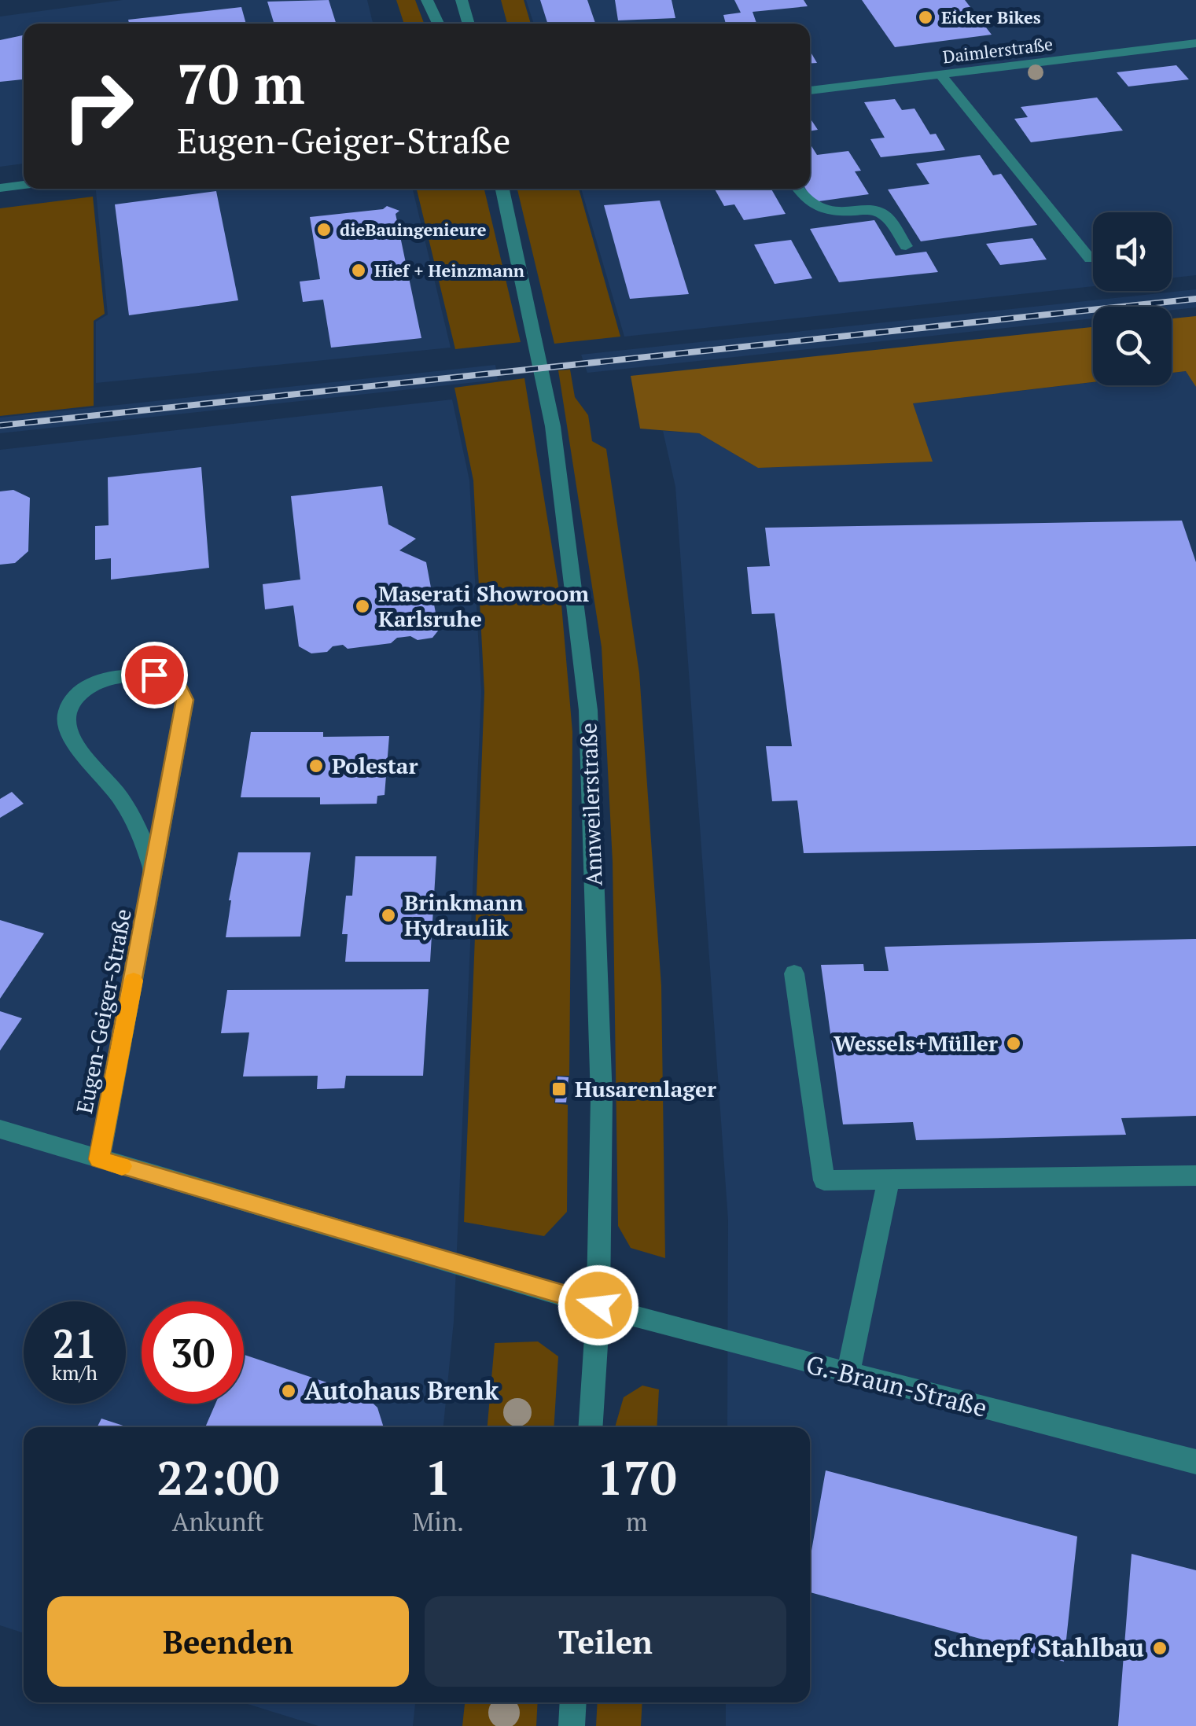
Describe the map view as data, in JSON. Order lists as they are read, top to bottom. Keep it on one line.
{"streets":{"street":["Daimlerstraße","Annweilerstraße","Eugen-Geiger-Straße","G.-Braun-Straße"]},"crossings":[["Annweilerstraße","G.-Braun-Straße"],["Eugen-Geiger-Straße","G.-Braun-Straße"]],"places":{"other":["Eicker Bikes","dieBauingenieure","Hief + Heinzmann","Maserati Showroom Karlsruhe","Polestar","Brinkmann Hydraulik","Wessels+Müller","Autohaus Brenk","Schnepf Stahlbau"],"transit":["Husarenlager"]},"page":{"turn":["70 m","Eugen-Geiger-Straße"],"speed":"21 km/h","limit":"30","eta":["22:00","Ankunft","1","Min.","170","m"],"buttons":["Beenden","Teilen"]}}
